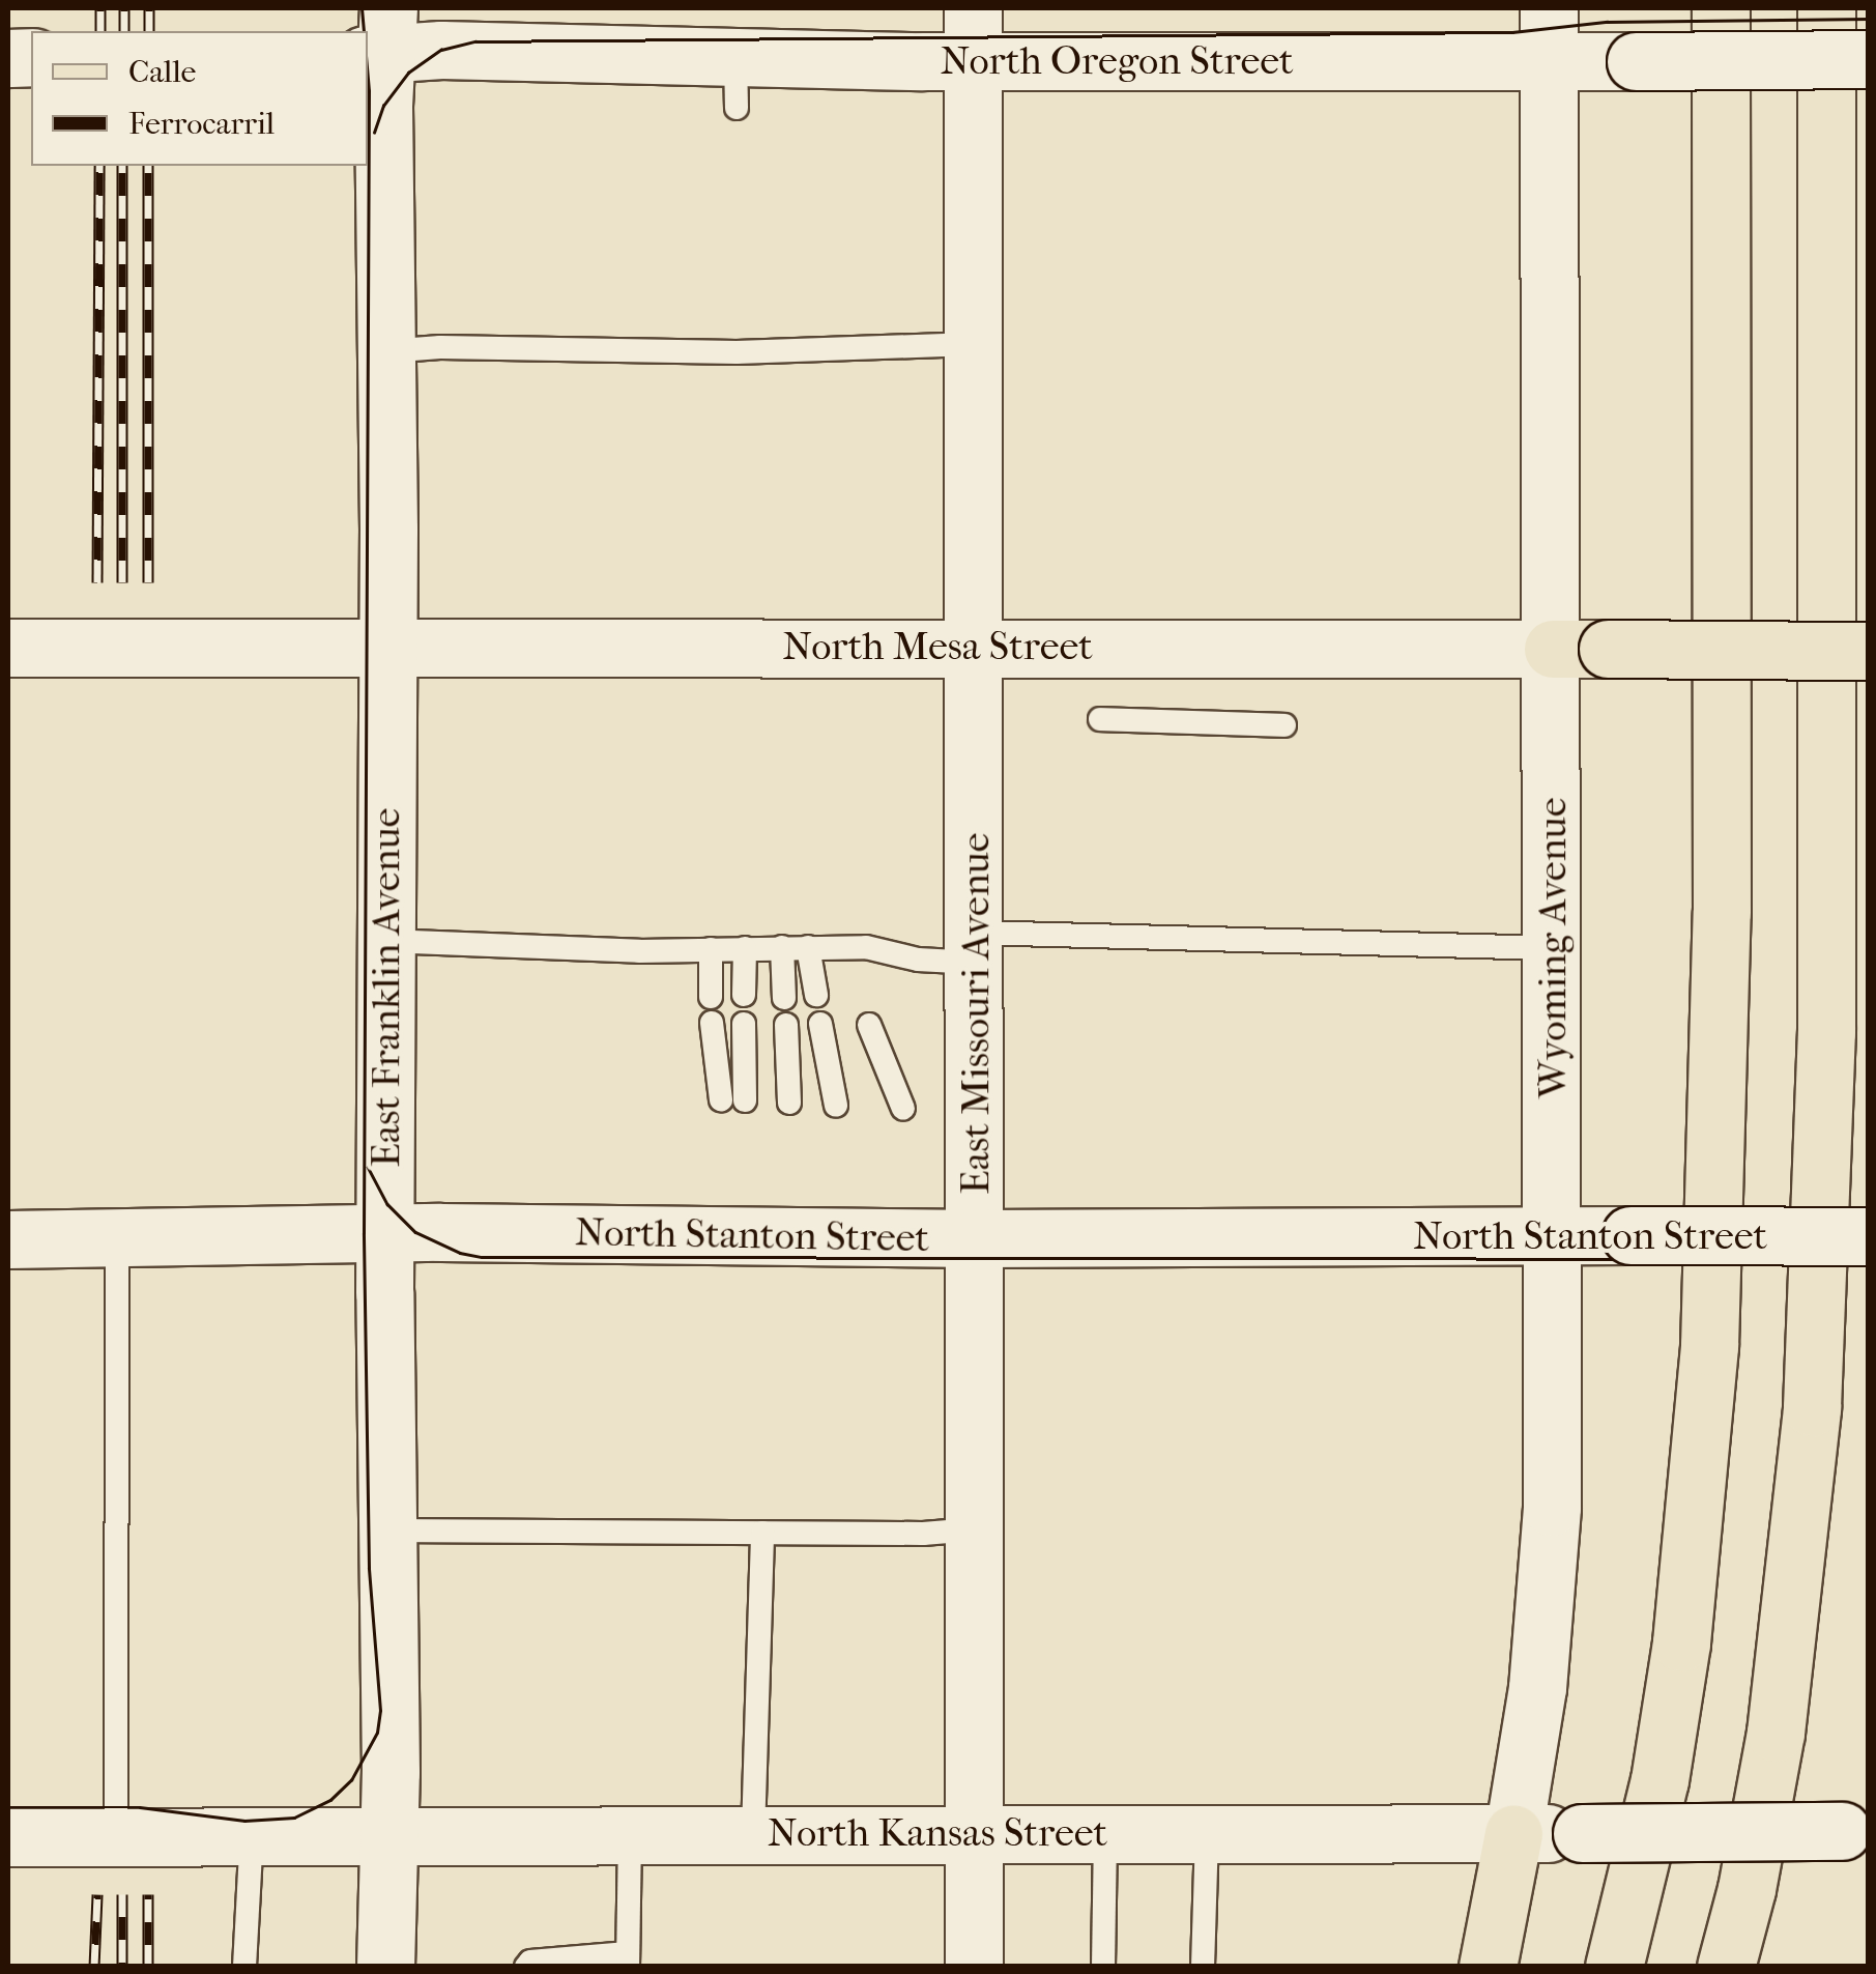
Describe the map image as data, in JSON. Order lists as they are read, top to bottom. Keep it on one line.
{"streets":{"main road":["North Oregon Street","North Mesa Street","Wyoming Avenue","East Franklin Avenue","East Missouri Avenue","North Stanton Street","North Kansas Street"]},"crossings":[["North Oregon Street","Wyoming Avenue"],["North Oregon Street","East Franklin Avenue"],["North Oregon Street","East Missouri Avenue"],["North Mesa Street","Wyoming Avenue"],["North Mesa Street","East Franklin Avenue"],["North Mesa Street","East Missouri Avenue"],["Wyoming Avenue","North Stanton Street"],["Wyoming Avenue","North Kansas Street"],["East Franklin Avenue","North Stanton Street"],["East Franklin Avenue","North Kansas Street"],["East Missouri Avenue","North Stanton Street"],["East Missouri Avenue","North Kansas Street"]],"legend":["Calle","Ferrocarril"]}
